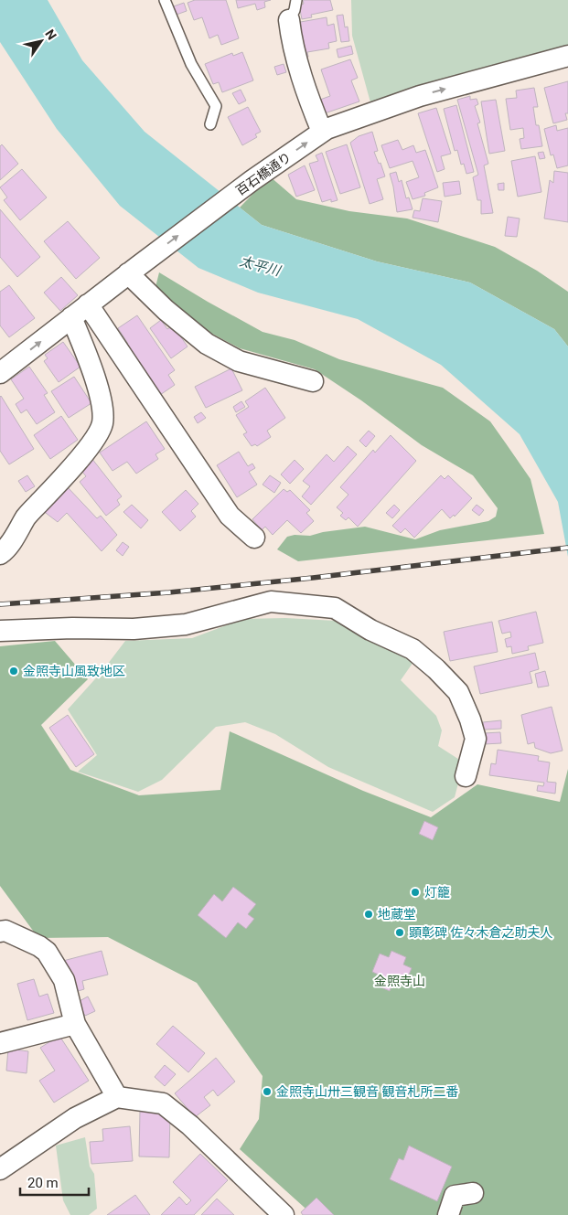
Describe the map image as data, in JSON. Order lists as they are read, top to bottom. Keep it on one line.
{"streets":{"street":["百石橋通り"]},"one_way":["百石橋通り"],"water":["太平川"],"parks":["金照寺山"],"places":["金照寺山風致地区","灯籠","地蔵堂","顕彰碑 佐々木倉之助夫人","金照寺山卅三観音 観音札所二番"],"scale_bar":"20 m","north":"top right"}
